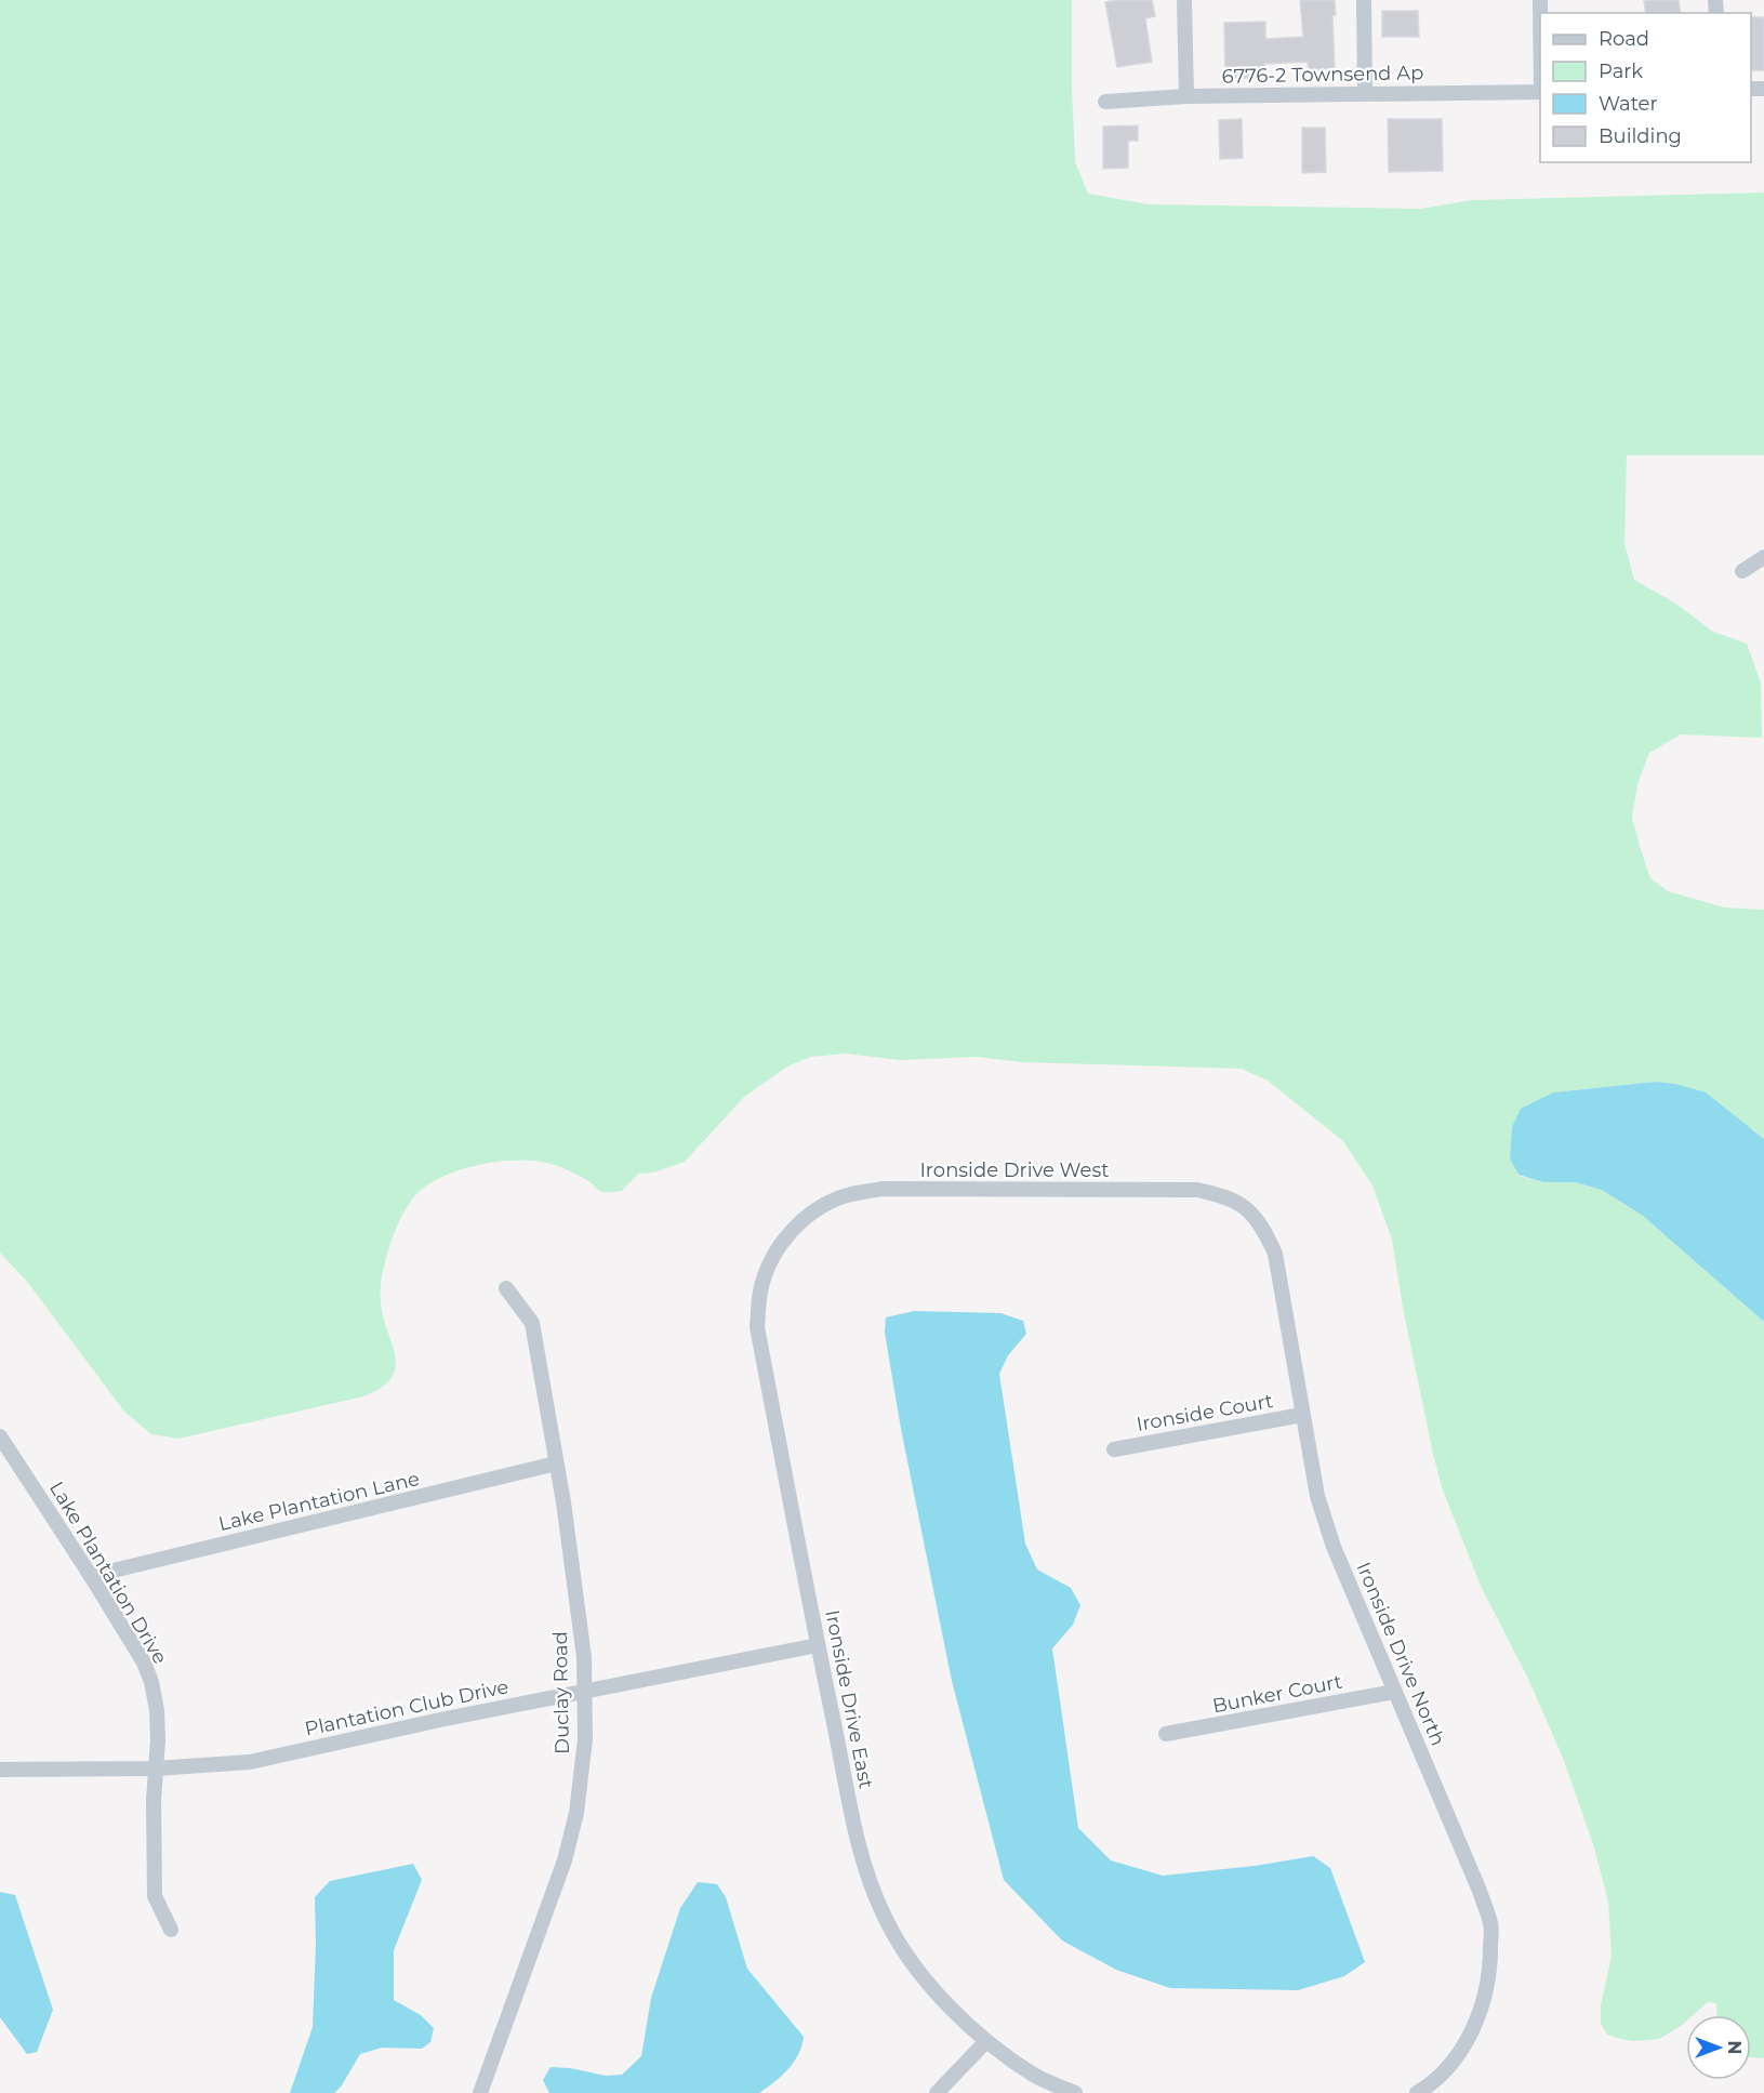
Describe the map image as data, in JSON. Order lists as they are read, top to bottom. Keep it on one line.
{"streets":{"street":["6776-2 Townsend Ap","Ironside Drive West","Ironside Court","Lake Plantation Lane","Lake Plantation Drive","Ironside Drive North","Duclay Road","Bunker Court","Ironside Drive East","Plantation Club Drive"]},"crossings":[["Ironside Drive West","Ironside Drive North"],["Ironside Drive West","Ironside Drive East"],["Ironside Court","Ironside Drive North"],["Lake Plantation Lane","Lake Plantation Drive"],["Lake Plantation Lane","Duclay Road"],["Lake Plantation Drive","Plantation Club Drive"],["Ironside Drive North","Bunker Court"],["Duclay Road","Plantation Club Drive"],["Ironside Drive East","Plantation Club Drive"]],"legend":["Road","Park","Water","Building"],"north":"right"}
